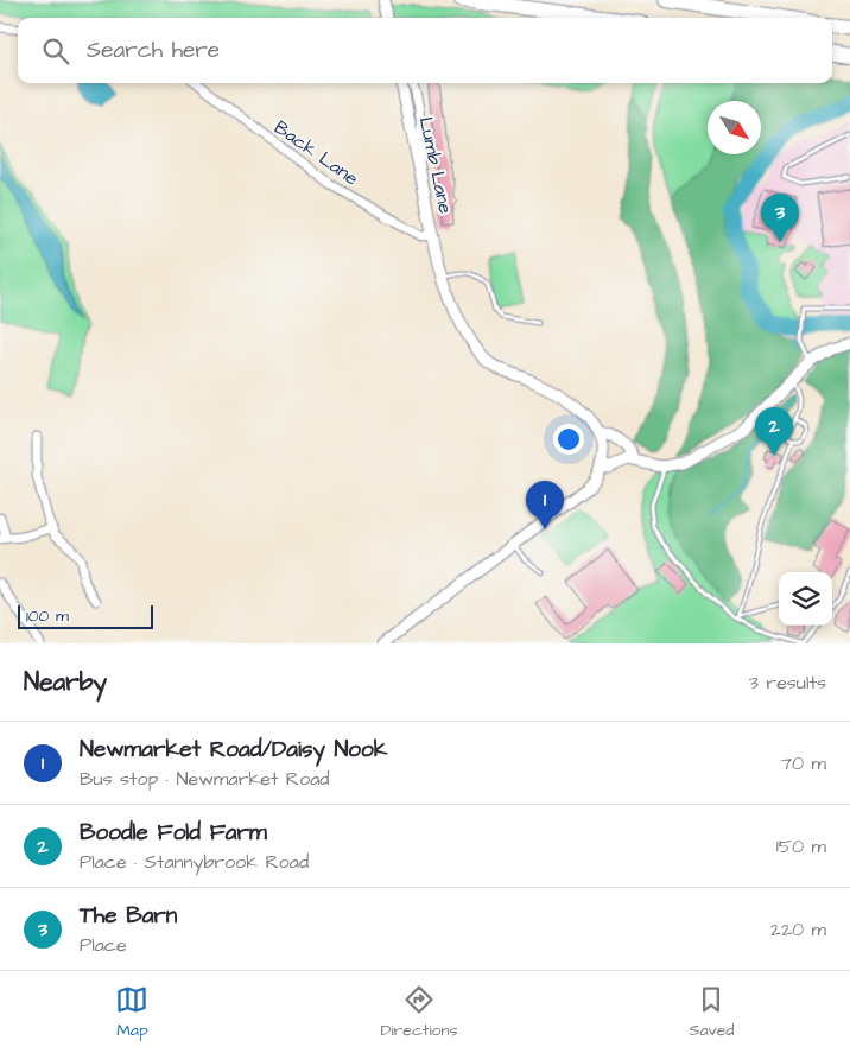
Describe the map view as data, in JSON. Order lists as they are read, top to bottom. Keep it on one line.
{"streets":{"street":["Back Lane","Lumb Lane"]},"crossings":[["Back Lane","Lumb Lane"]],"scale_bar":"100 m","north":"bottom right","page":{"search":"Search here","pins":["3","2","1"],"scale":"100 m","heading":["Nearby","3 results"],"list":[{"mark":"1","name":"Newmarket Road/Daisy Nook","note":"Bus stop · Newmarket Road","value":"70 m"},{"mark":"2","name":"Boodle Fold Farm","note":"Place · Stannybrook Road","value":"150 m"},{"mark":"3","name":"The Barn","note":"Place","value":"220 m"}],"nav":["Map","Directions","Saved"]}}
